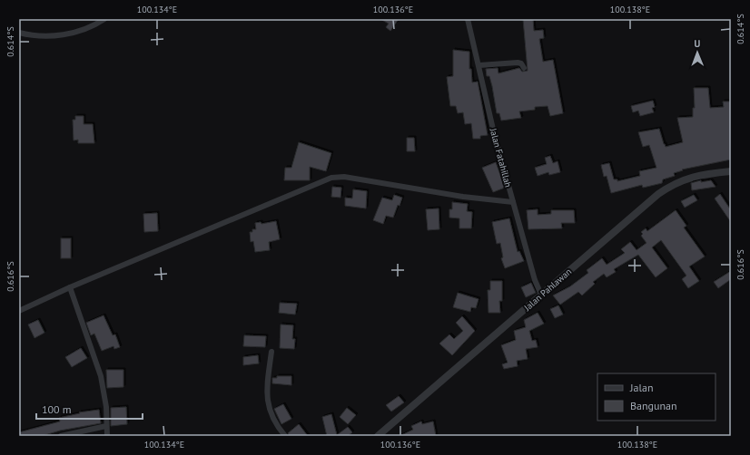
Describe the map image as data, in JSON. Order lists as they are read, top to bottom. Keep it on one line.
{"streets":{"street":["Jalan Fatahillah","Jalan Pahlawan"]},"crossings":[["Jalan Fatahillah","Jalan Pahlawan"]],"legend":["Jalan","Bangunan"],"scale_bar":"100 m","north":"top","coordinates":["100.134°E","100.136°E","100.138°E","0.614°S","0.616°S"]}
